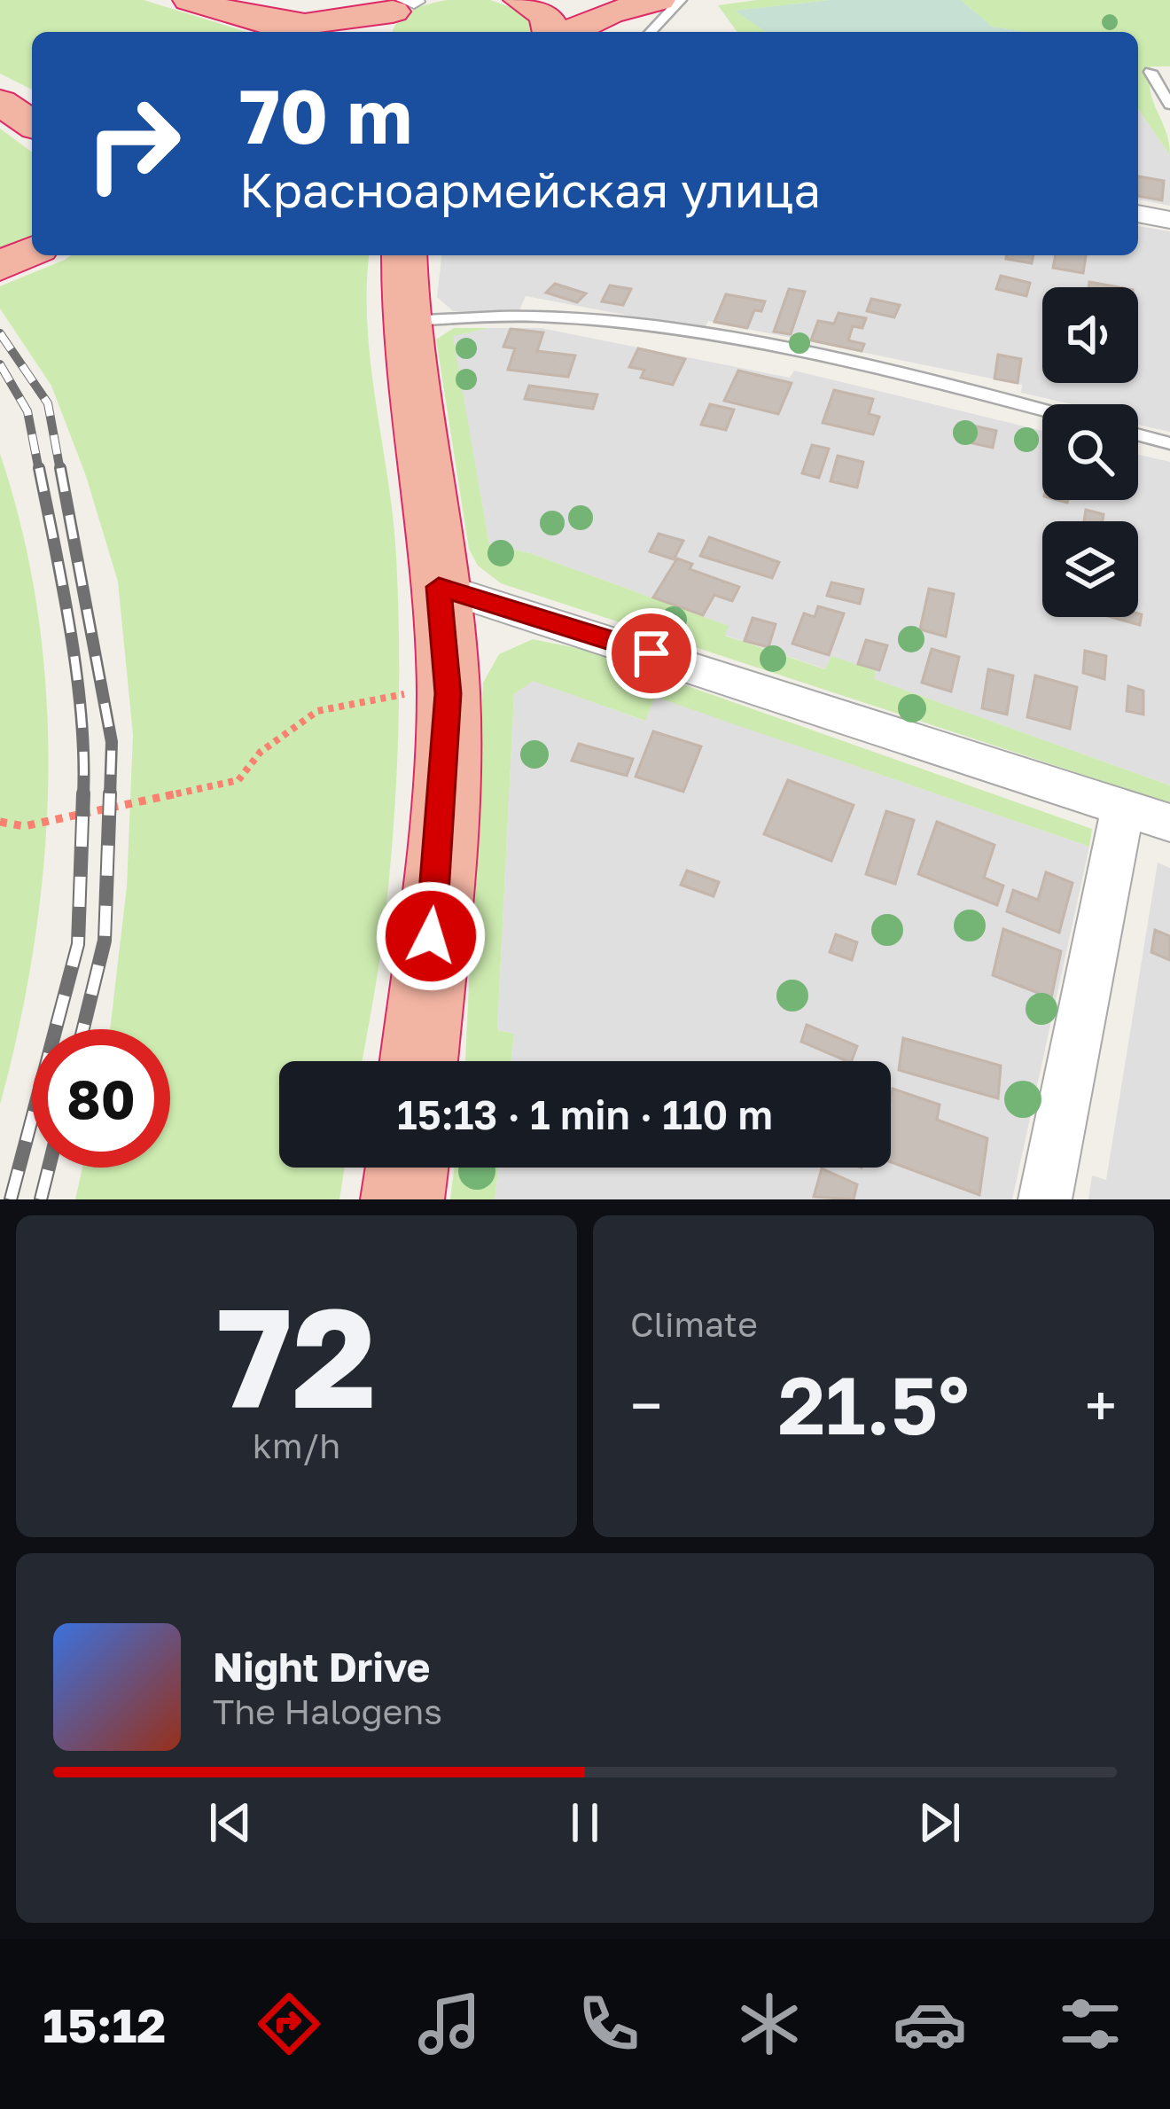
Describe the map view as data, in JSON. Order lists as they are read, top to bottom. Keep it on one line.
{"page":{"turn":["70 m","Красноармейская улица"],"limit":"80","trip":"15:13 · 1 min · 110 m","tile":[["72","km/h"],"Climate"],"heat":["−","21.5°","+"],"song":["Night Drive","The Halogens"],"tabs":"15:12"}}
